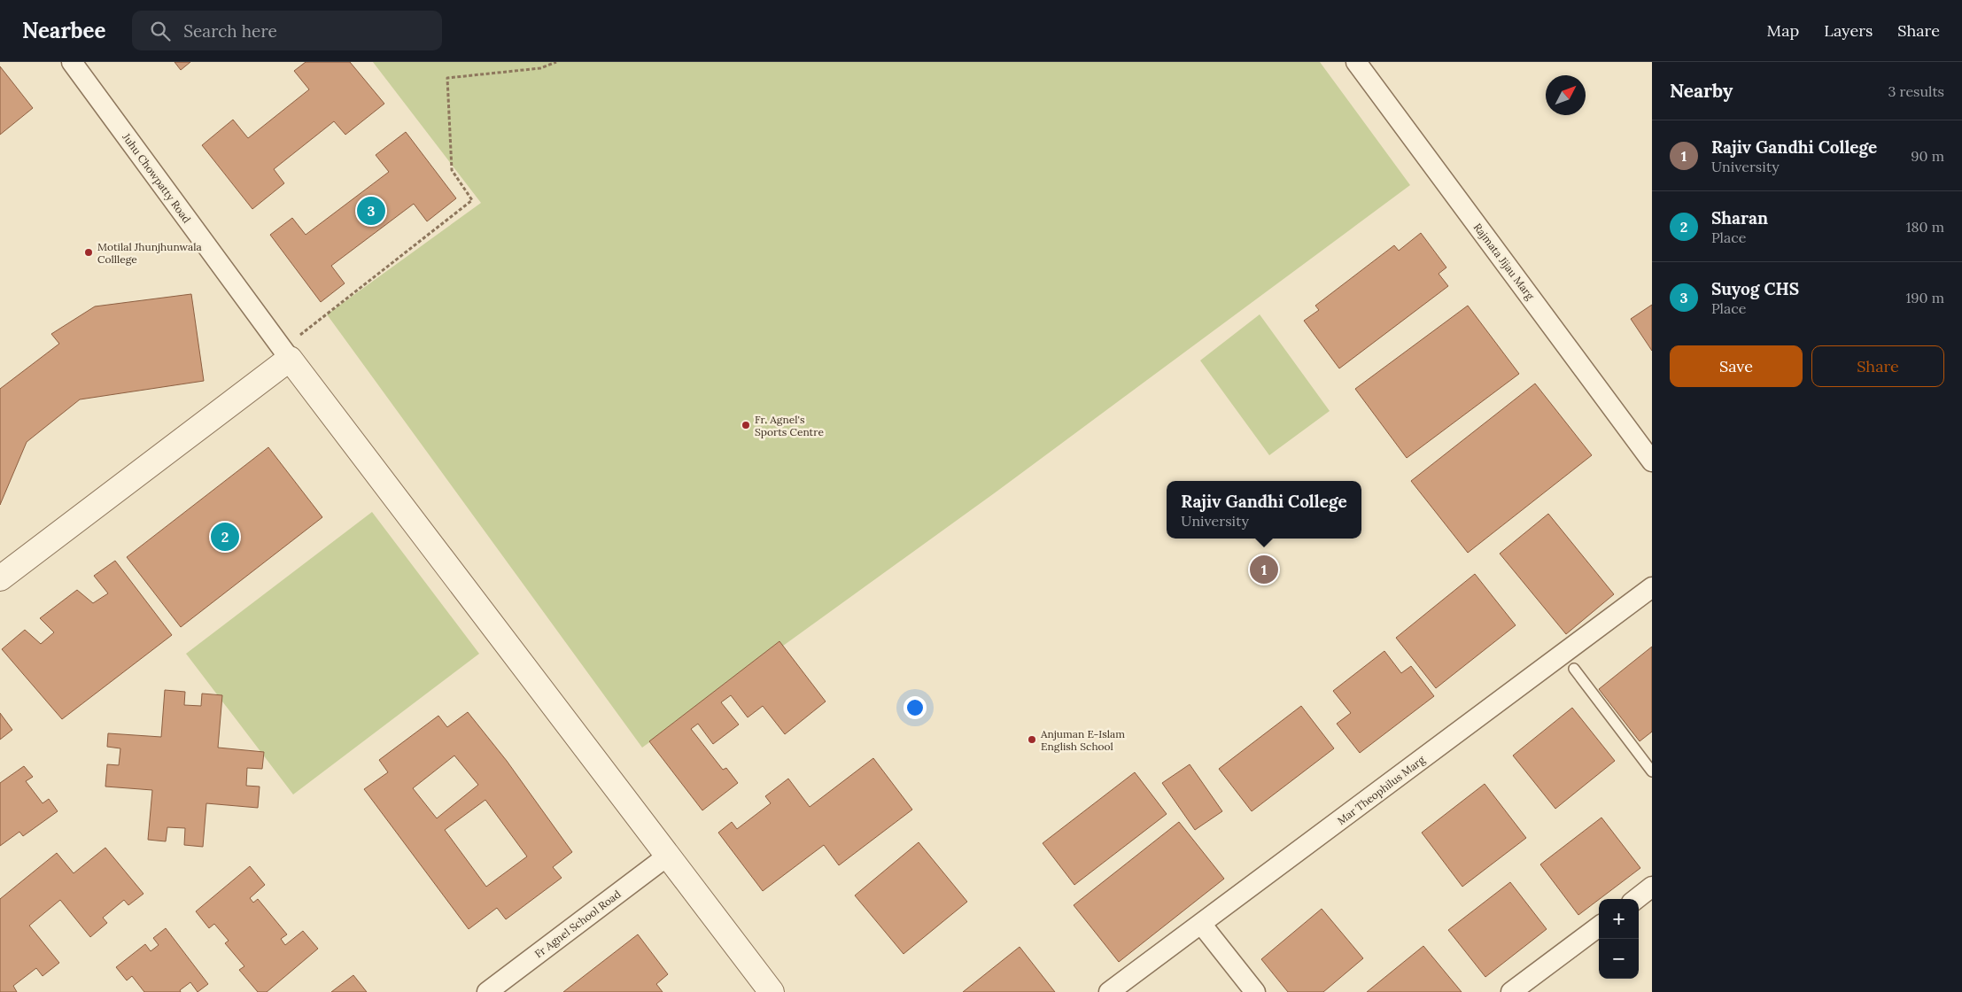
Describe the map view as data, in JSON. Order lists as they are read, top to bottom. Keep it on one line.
{"streets":{"street":["Juhu Chowpatty Road","Rajmata Jijau Marg","Mar Theophilus Marg","Fr Agnel School Road"]},"places":["Motilal Jhunjhunwala Colllege","Fr. Agnel's Sports Centre","Anjuman E-Islam English School"],"north":"top right","page":{"header":"Nearbee","search":"Search here","nav":["Map","Layers","Share"],"heading":["Nearby","3 results"],"list":[{"mark":"1","name":"Rajiv Gandhi College","note":"University","value":"90 m"},{"mark":"2","name":"Sharan","note":"Place","value":"180 m"},{"mark":"3","name":"Suyog CHS","note":"Place","value":"190 m"}],"pins":["3","2","1"],"buttons":["Save","Share"],"popup":["Rajiv Gandhi College","University"],"map_buttons":["+","−"]}}
